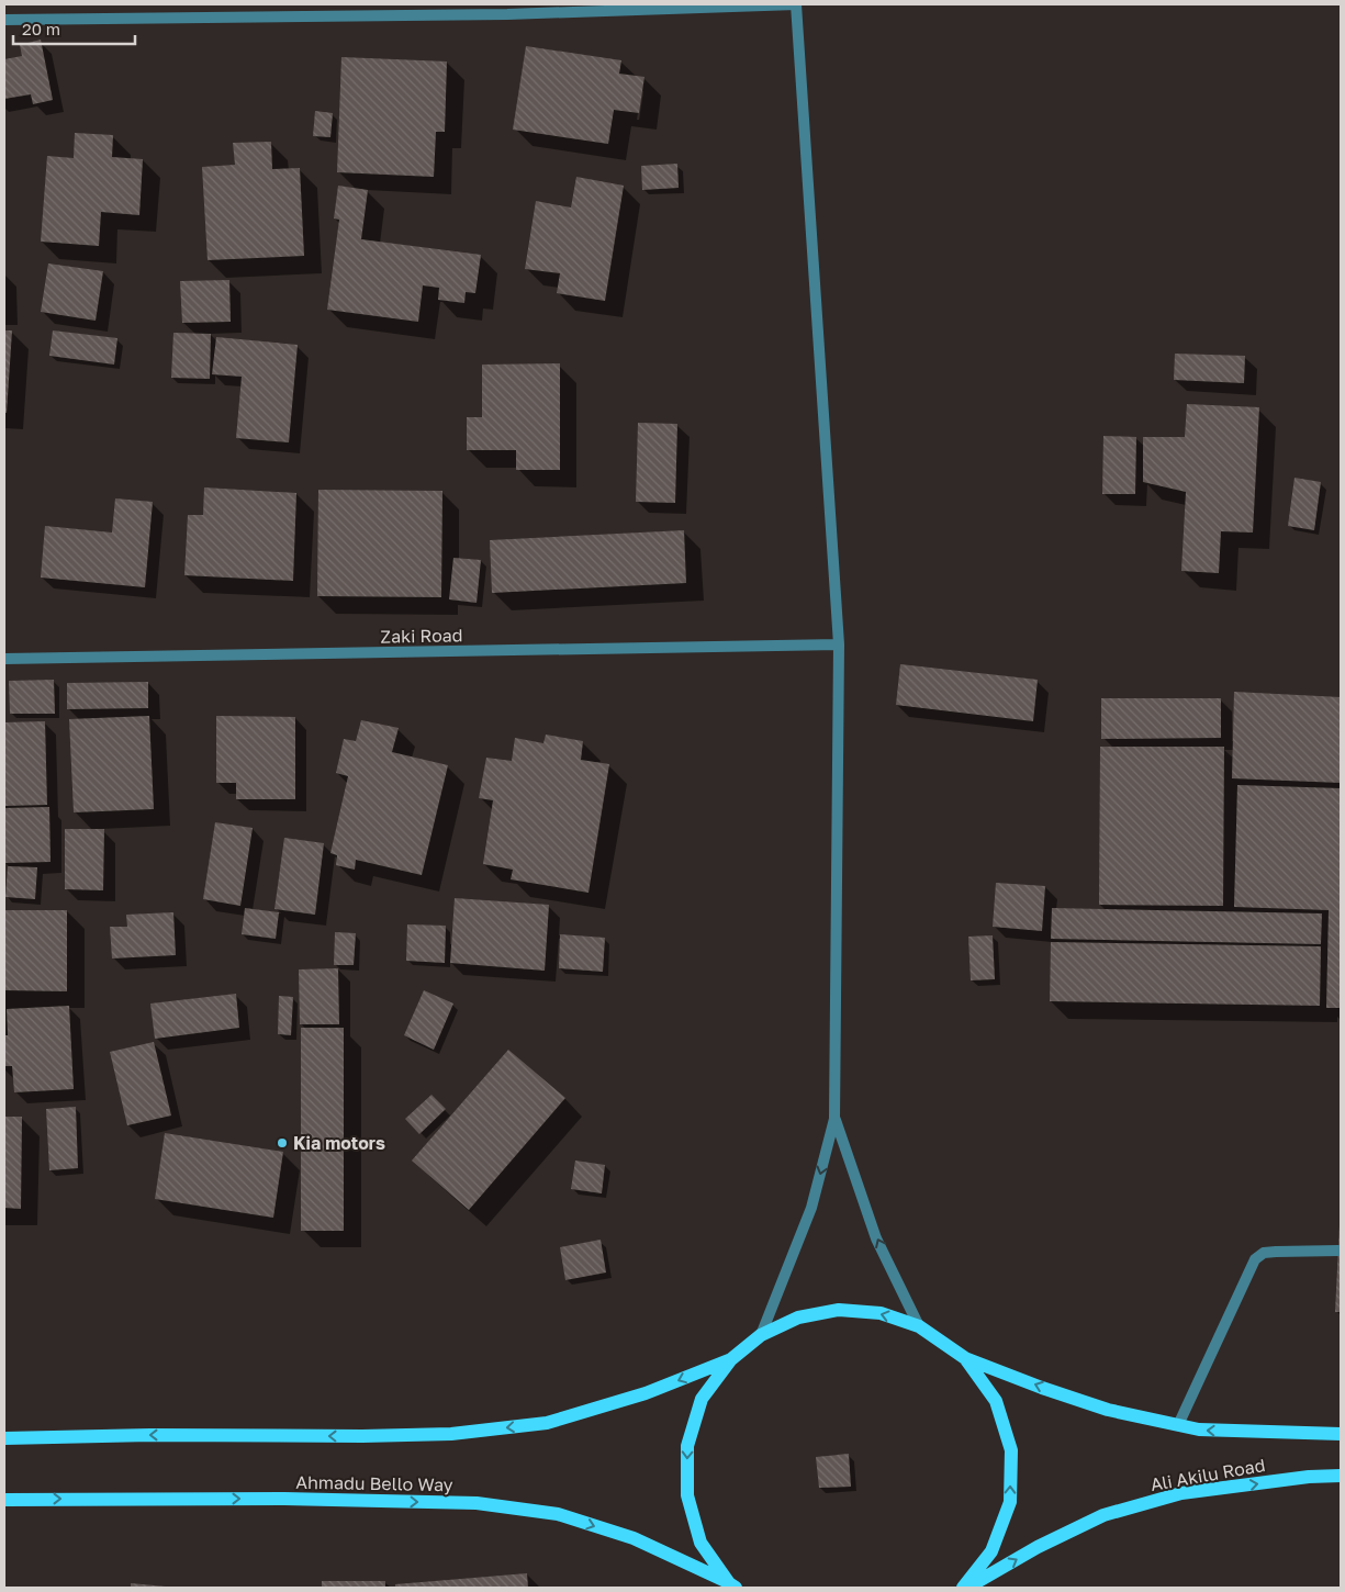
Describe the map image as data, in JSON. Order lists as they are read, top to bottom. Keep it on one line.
{"streets":{"main road":["Ali Akilu Road","Ahmadu Bello Way"],"street":["Zaki Road"]},"places":["Kia motors"],"scale_bar":"20 m"}
